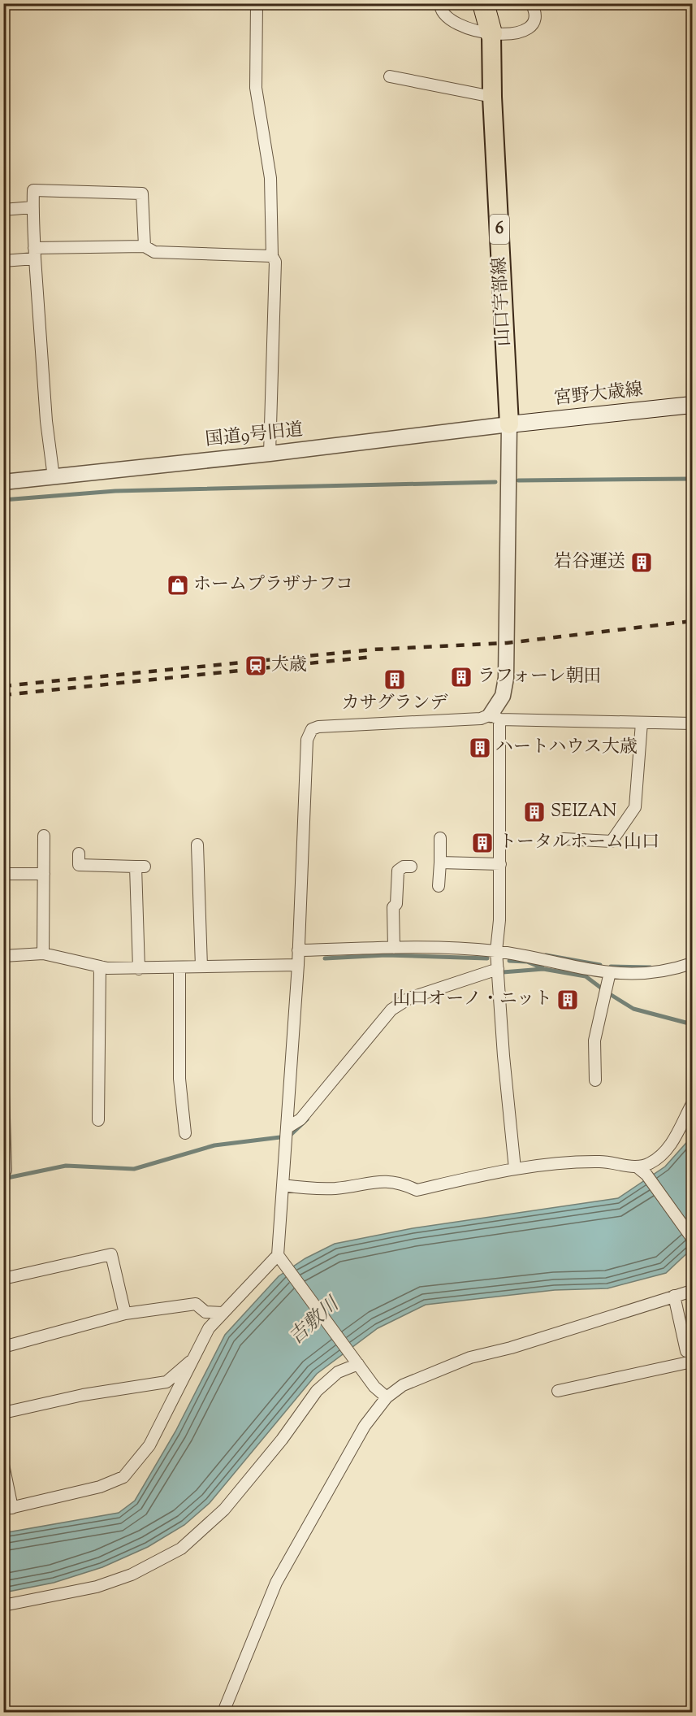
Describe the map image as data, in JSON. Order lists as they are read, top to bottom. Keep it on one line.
{"streets":{"main road":["6","山口宇部線","宮野大歳線"],"street":["国道9号旧道"]},"crossings":[["山口宇部線","宮野大歳線"],["山口宇部線","国道9号旧道"],["宮野大歳線","国道9号旧道"]],"water":["吉敷川"],"places":{"building":["岩谷運送","ラフォーレ朝田","カサグランデ","ハートハウス大歳","SEIZAN","トータルホーム山口","山口オーノ・ニット"],"shop":["ホームプラザナフコ"],"station":["大歳"]}}
